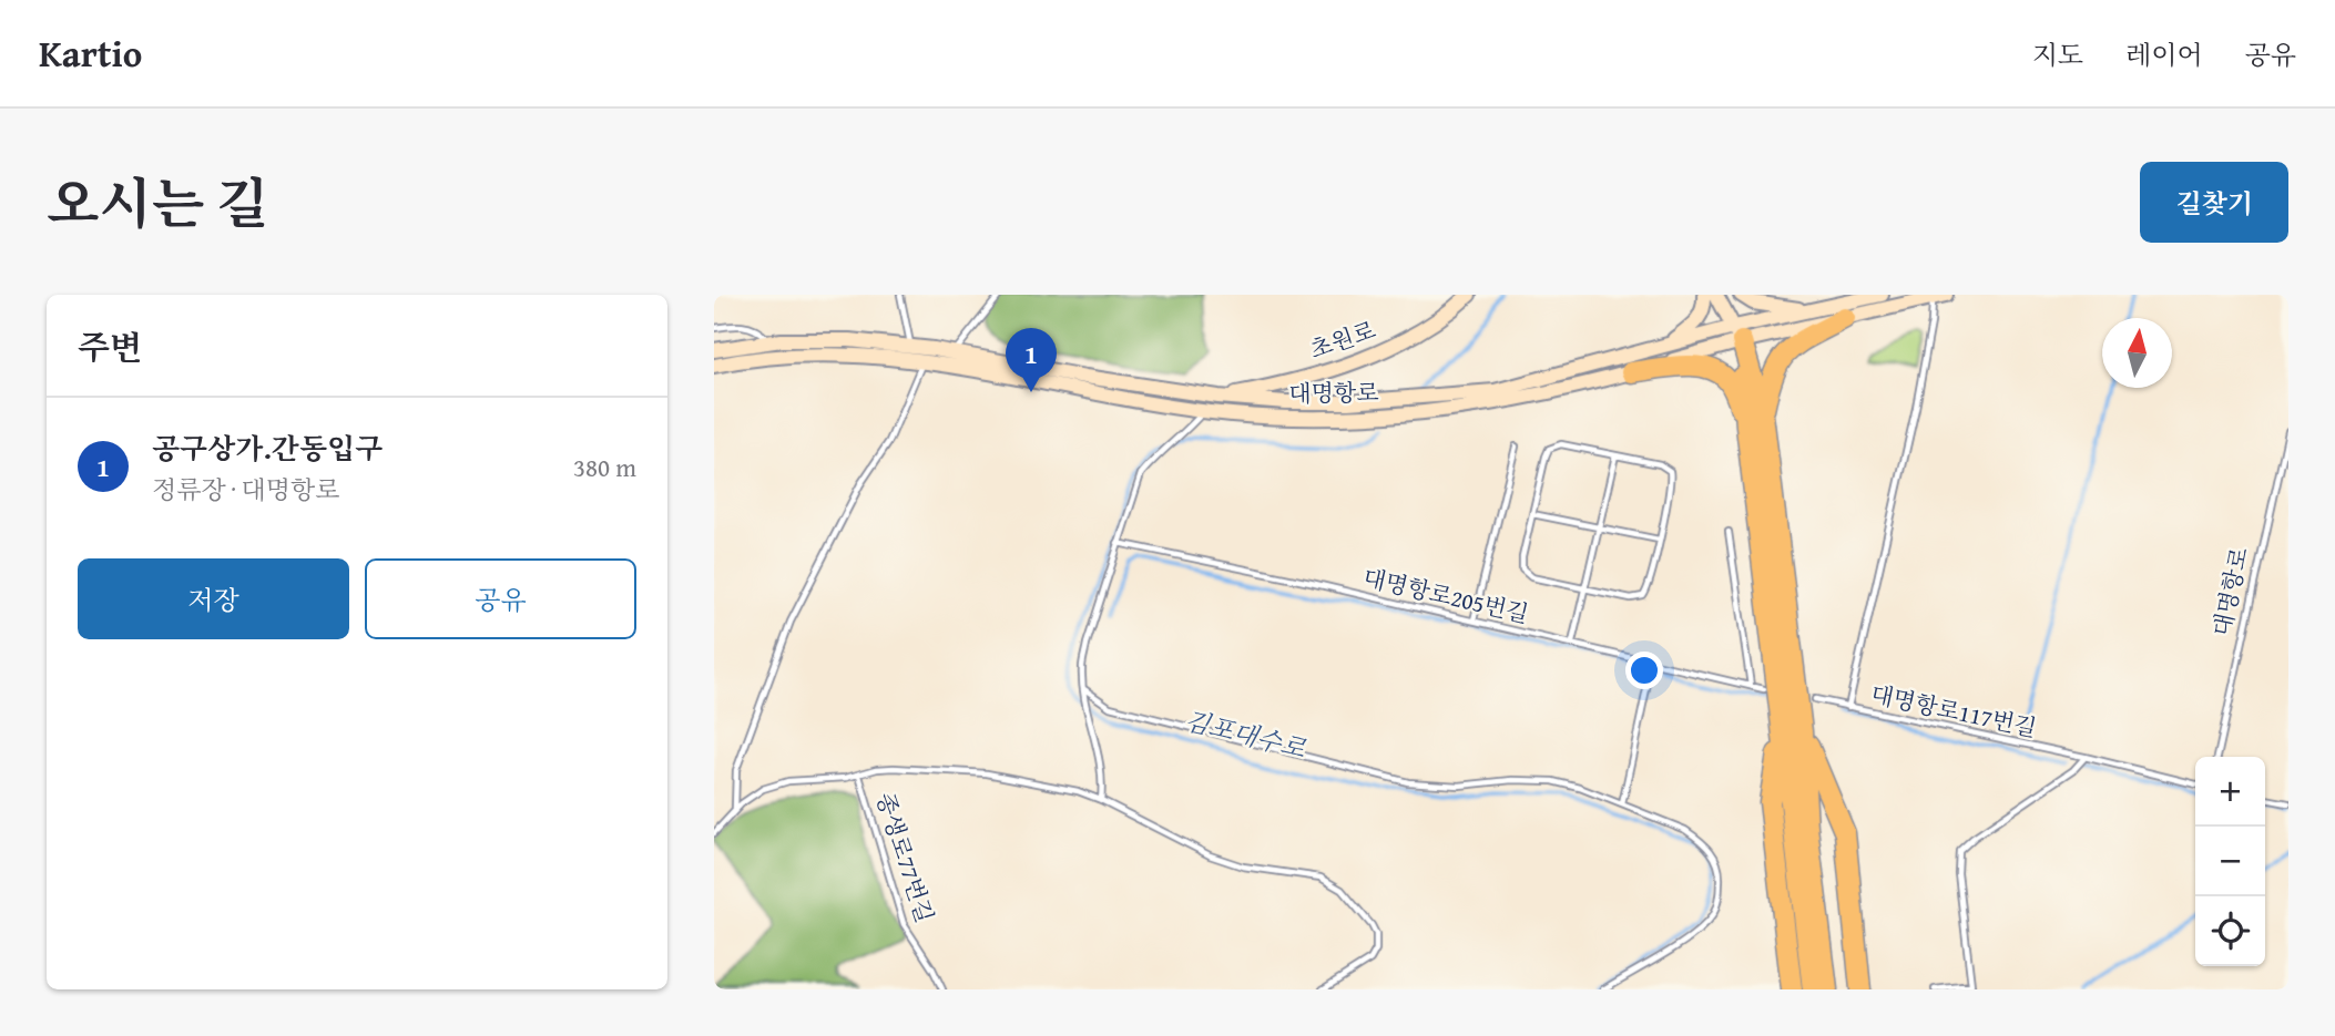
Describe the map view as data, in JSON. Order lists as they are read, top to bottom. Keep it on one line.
{"streets":{"main road":["초원로","대명항로"],"lane":["대명항로205번길","대명항로117번길","종생로77번길"]},"crossings":[["초원로","대명항로"]],"water":["김포대수로"],"north":"top","page":{"header":"Kartio","nav":["지도","레이어","공유"],"title":"오시는 길","buttons":["길찾기",["저장","공유"]],"heading":"주변","pins":"1","list":[{"mark":"1","name":"공구상가.간동입구","note":"정류장 · 대명항로","value":"380 m"}],"map_buttons":["+","−"]}}
